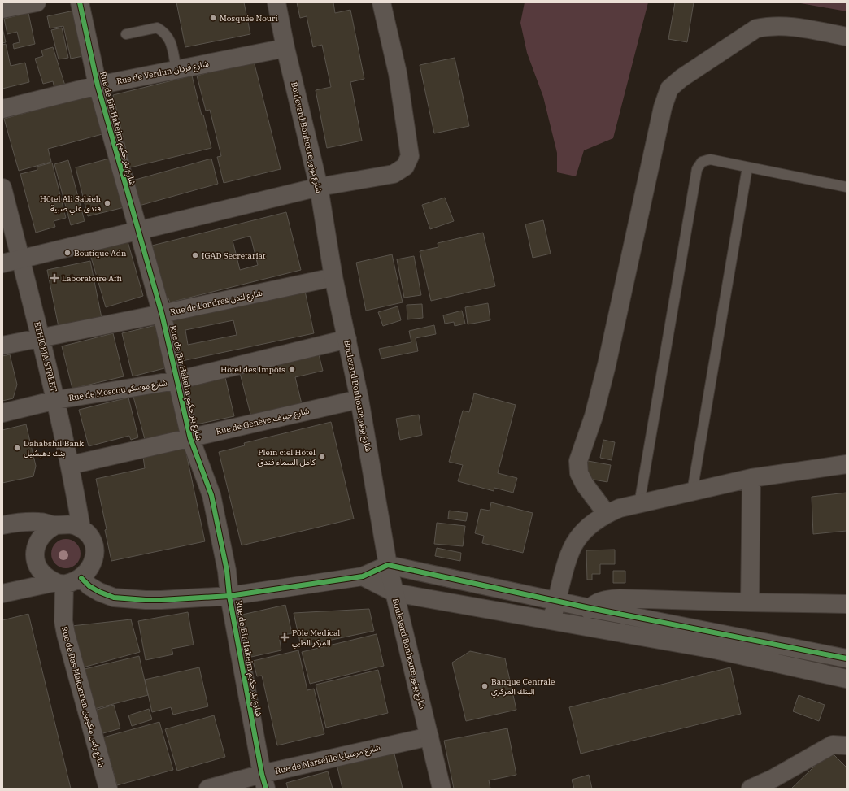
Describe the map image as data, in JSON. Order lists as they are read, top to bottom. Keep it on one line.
{"streets":{"street":["Rue de Verdun شارع فردان","Rue de Bir Hakeim شارع بئر حكيم","Boulevard Bonhoure شارع بونور","Rue de Londres شارع لندن","ETHIOPIA STREET","Rue de Moscou شارع موسكو","Rue de Genève شارع جنيف","Rue de Ras Makonnen شارع راس ماكونين","Rue de Marseille شارع مرسيليا"]},"crossings":[["Rue de Verdun شارع فردان","Rue de Bir Hakeim شارع بئر حكيم"],["Rue de Verdun شارع فردان","Boulevard Bonhoure شارع بونور"],["Rue de Bir Hakeim شارع بئر حكيم","Rue de Londres شارع لندن"],["Rue de Bir Hakeim شارع بئر حكيم","Rue de Moscou شارع موسكو"],["Rue de Bir Hakeim شارع بئر حكيم","Rue de Genève شارع جنيف"],["Rue de Bir Hakeim شارع بئر حكيم","Rue de Marseille شارع مرسيليا"],["Boulevard Bonhoure شارع بونور","Rue de Londres شارع لندن"],["Boulevard Bonhoure شارع بونور","Rue de Moscou شارع موسكو"],["Boulevard Bonhoure شارع بونور","Rue de Genève شارع جنيف"],["Boulevard Bonhoure شارع بونور","Rue de Marseille شارع مرسيليا"],["Rue de Londres شارع لندن","ETHIOPIA STREET"],["ETHIOPIA STREET","Rue de Moscou شارع موسكو"],["ETHIOPIA STREET","Rue de Genève شارع جنيف"],["ETHIOPIA STREET","Rue de Ras Makonnen شارع راس ماكونين"]],"places":{"other":["Mosquée Nouri","Hôtel Ali Sabieh فندق علي صبية","Boutique Adn","IGAD Secretariat","Hôtel des Impôts","Dahabshil Bank بنك دهبشيل","Plein ciel Hôtel كامل السماء فندق","Banque Centrale البنك المركزي"],"health":["Laboratoire Affi","Pôle Medical المركز الطبي"]}}
